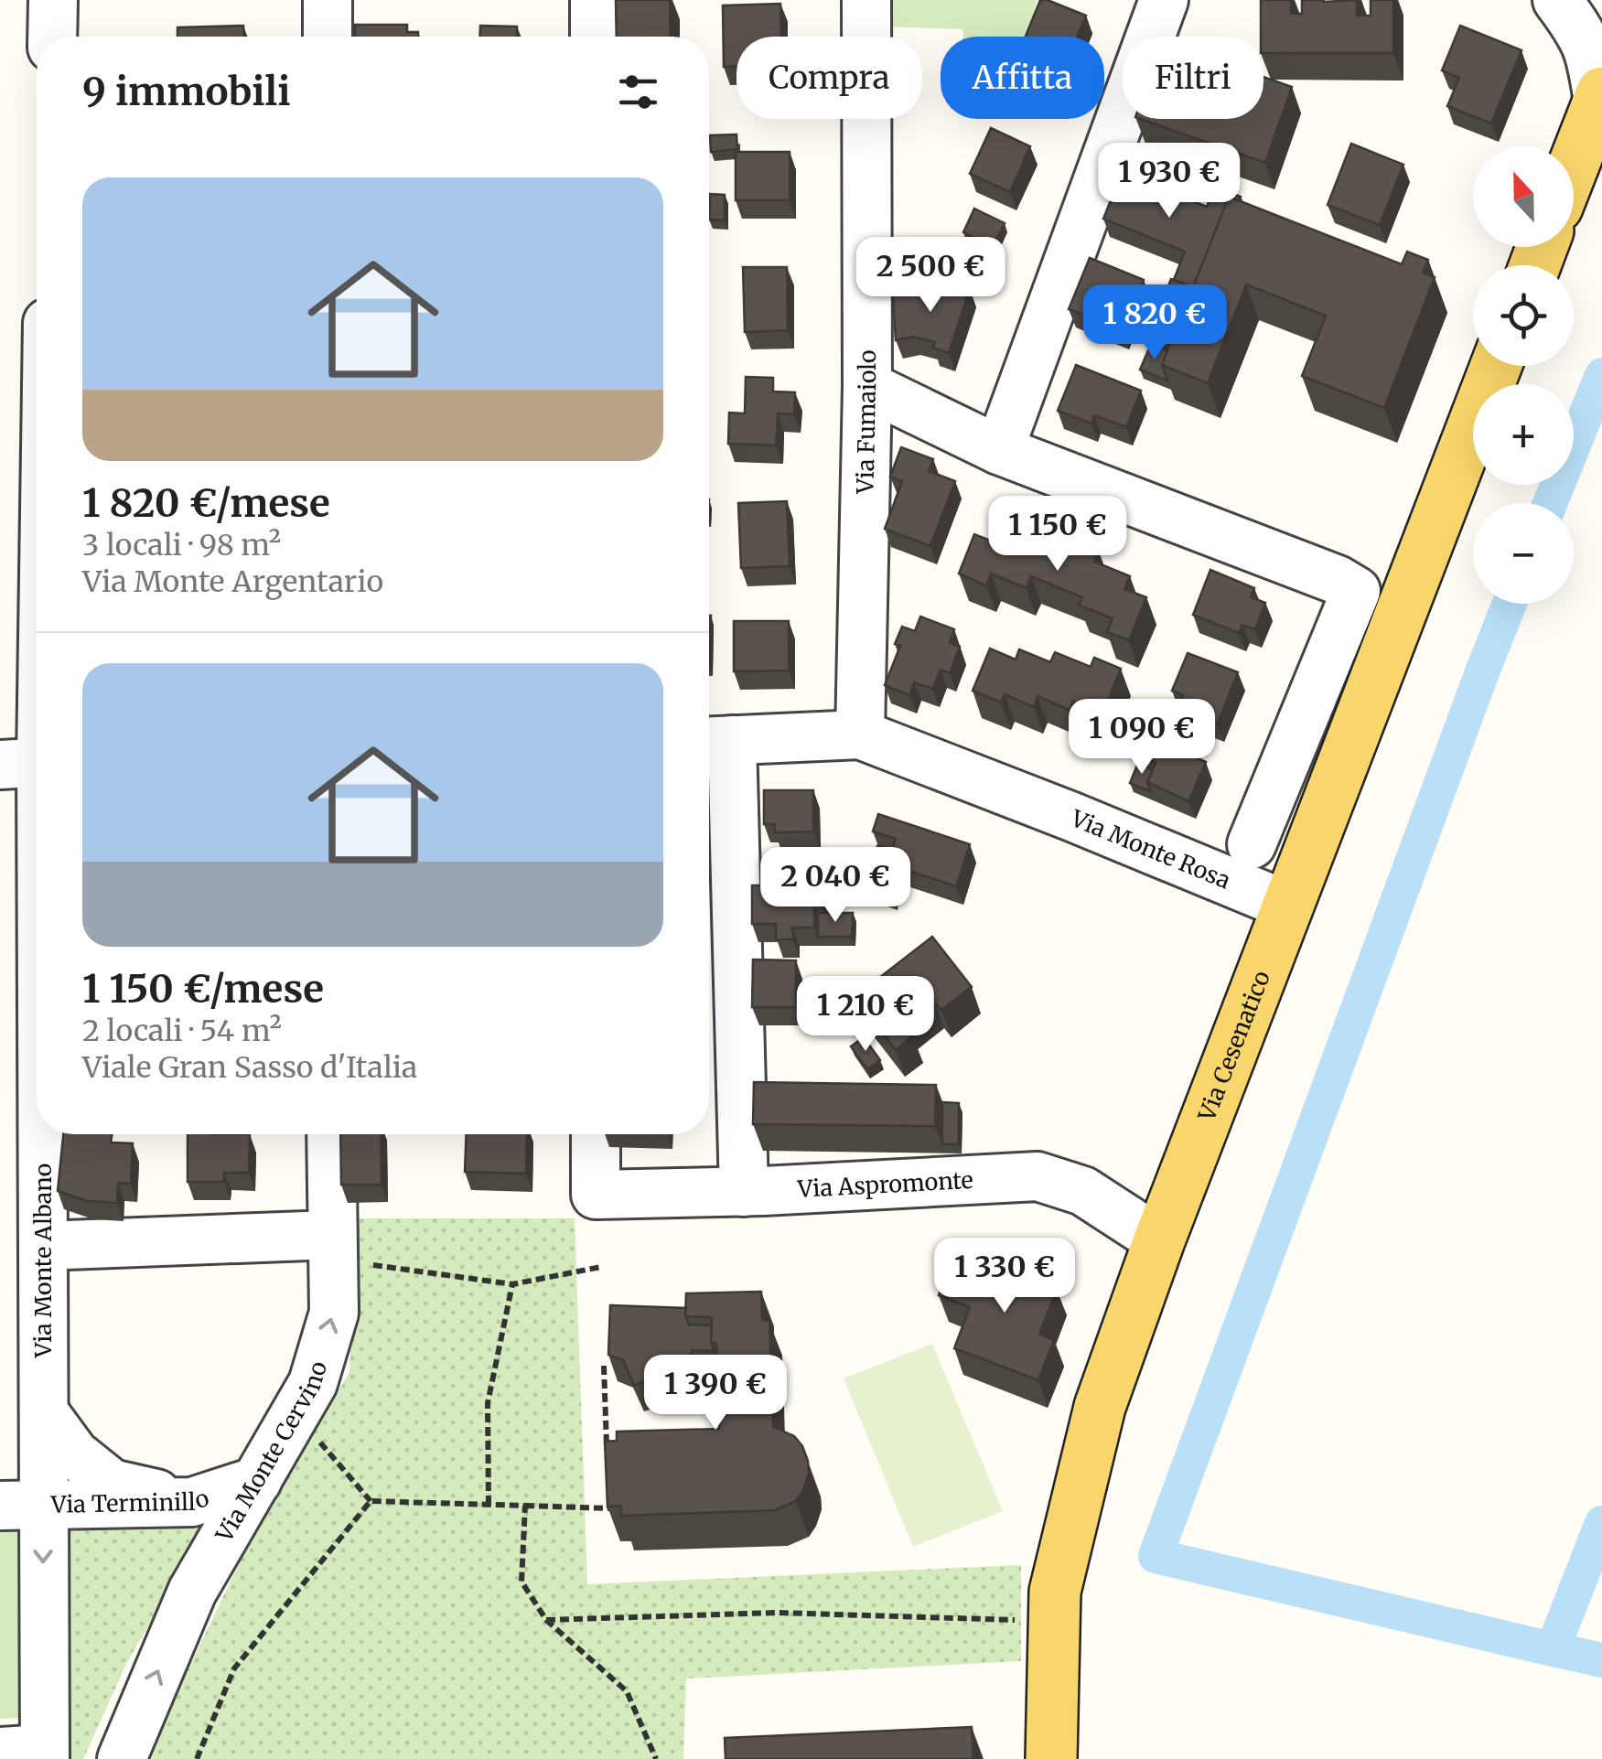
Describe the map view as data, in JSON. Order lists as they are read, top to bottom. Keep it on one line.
{"streets":{"main road":["Via Cesenatico"],"street":["Via Fumaiolo","Via Monte Rosa","Via Aspromonte","Via Monte Albano","Via Monte Cervino","Via Terminillo"]},"crossings":[["Via Fumaiolo","Via Monte Rosa"],["Via Monte Rosa","Via Cesenatico"],["Via Cesenatico","Via Aspromonte"],["Via Monte Albano","Via Terminillo"],["Via Monte Cervino","Via Terminillo"]],"one_way":["Via Monte Cervino"],"north":"top","page":{"chip":["Compra","Affitta","Filtri"],"heading":"9 immobili","price":["1 930 €","2 500 €","1 820 €","1 150 €","1 090 €","2 040 €","1 210 €","1 330 €","1 390 €"],"map_buttons":["+","−"],"list":[{"name":"1 820 €/mese","note":"3 locali · 98 m² · Via Monte Argentario"},{"name":"1 150 €/mese","note":"2 locali · 54 m² · Viale Gran Sasso d'Italia"}]}}
